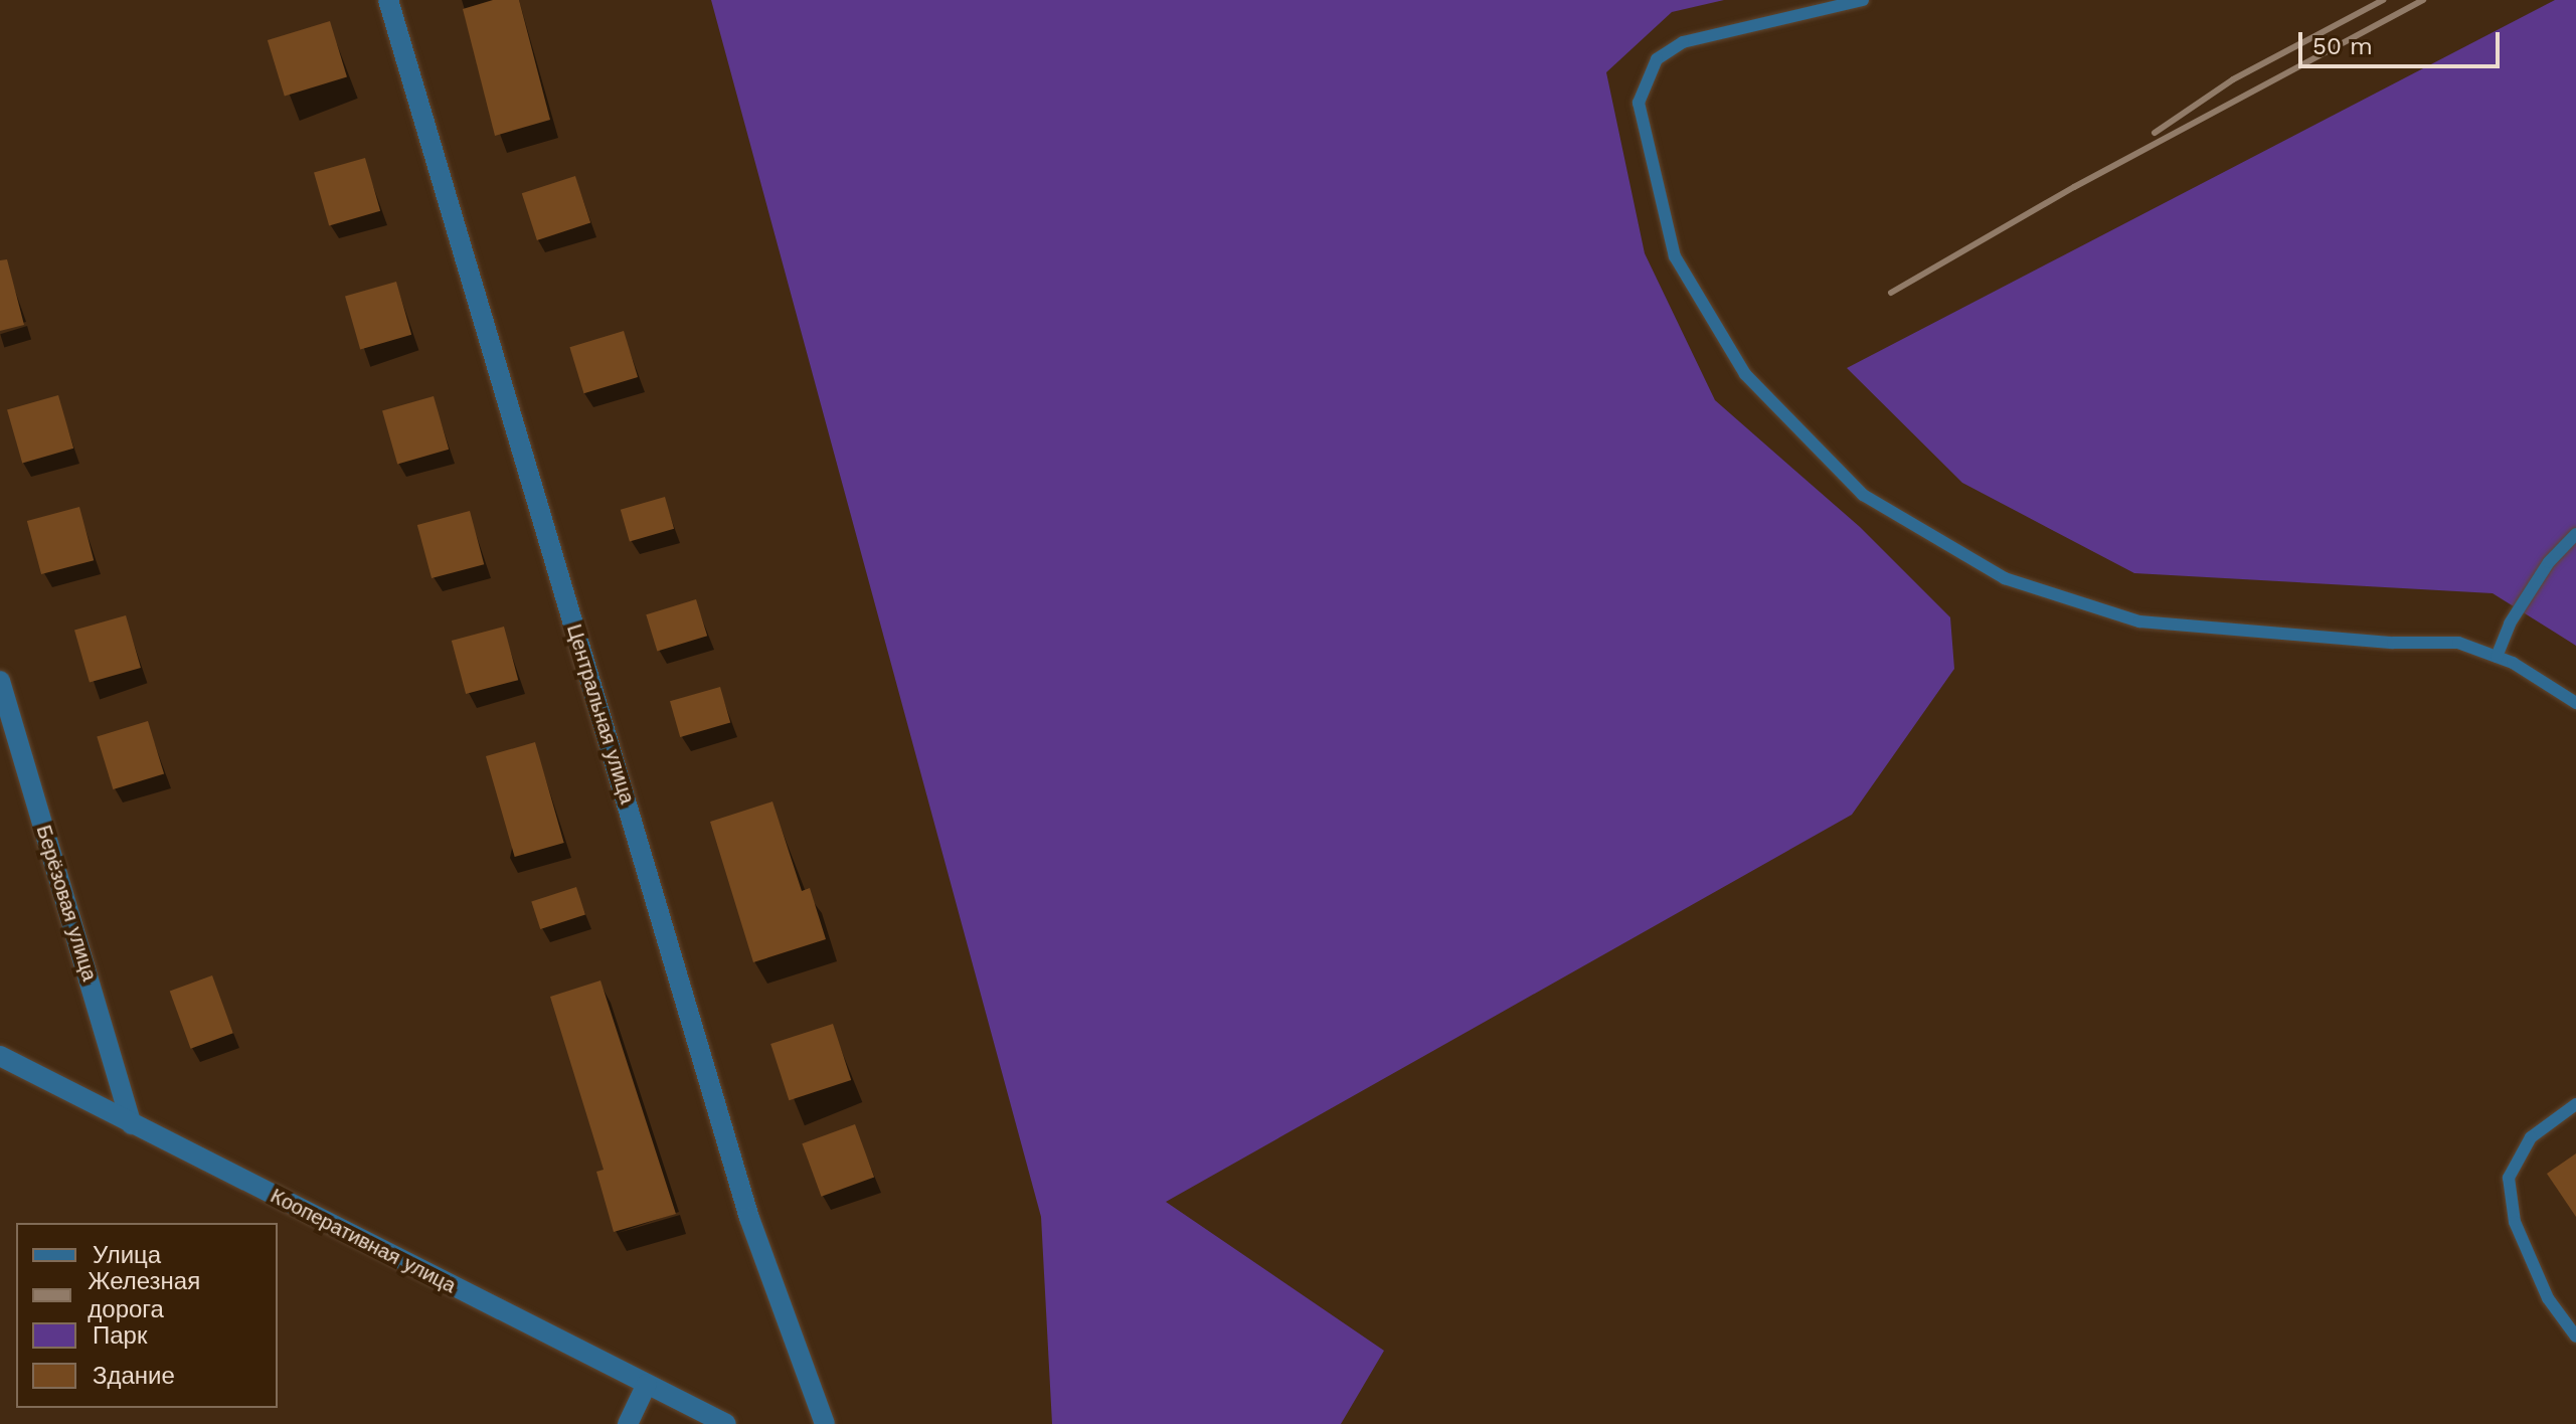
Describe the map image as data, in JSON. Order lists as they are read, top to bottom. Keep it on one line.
{"streets":{"street":["Центральная улица","Берёзовая улица","Кооперативная улица"]},"crossings":[["Берёзовая улица","Кооперативная улица"]],"legend":["Улица","Железная дорога","Парк","Здание"],"scale_bar":"50 m"}
